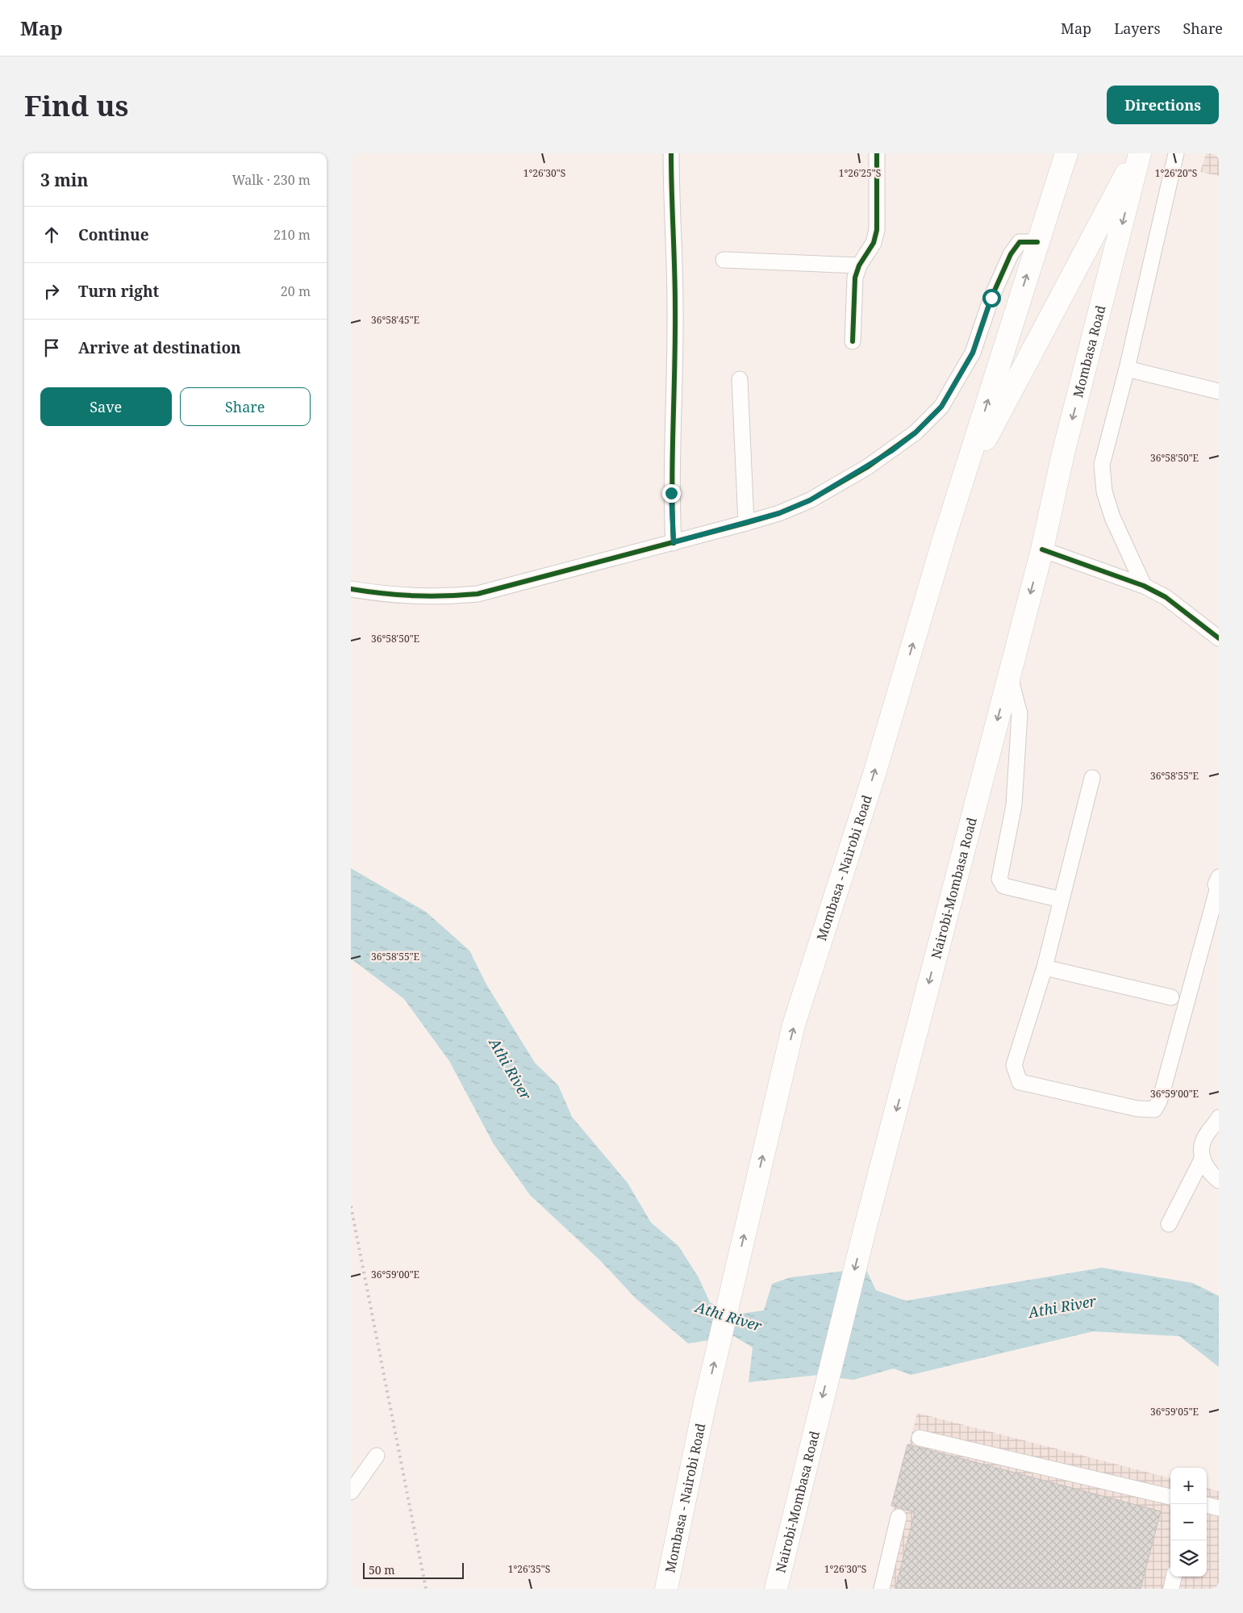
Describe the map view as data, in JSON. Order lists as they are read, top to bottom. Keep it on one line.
{"streets":{"highway":["Mombasa Road","Mombasa - Nairobi Road","Nairobi-Mombasa Road"]},"crossings":[["Mombasa Road","Nairobi-Mombasa Road"]],"one_way":["Mombasa - Nairobi Road","Nairobi-Mombasa Road"],"water":["Athi River"],"scale_bar":"50 m","page":{"header":"Map","nav":["Map","Layers","Share"],"buttons":["Directions",["Save","Share"]],"title":"Find us","heading":["3 min","Walk · 230 m"],"list":[["Continue","210 m"],["Turn right","20 m"],"Arrive at destination"],"map_buttons":["+","−"],"scale":"50 m"},"coordinates":["1°26'30\"S","1°26'25\"S","1°26'20\"S","36°58'45\"E","36°58'50\"E","36°58'55\"E","36°59'00\"E","36°59'05\"E","1°26'35\"S"]}
